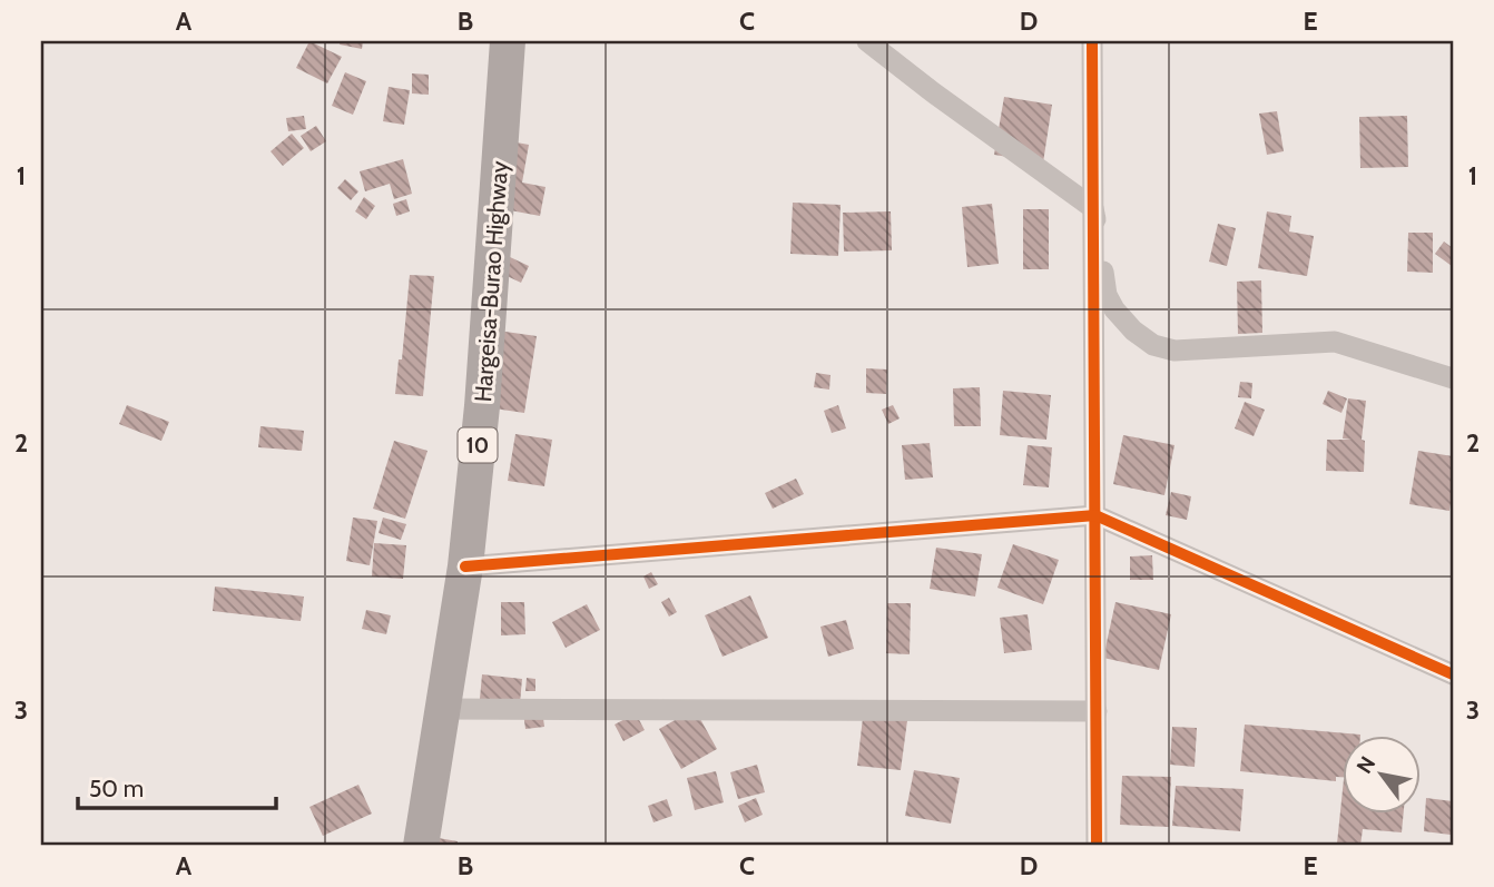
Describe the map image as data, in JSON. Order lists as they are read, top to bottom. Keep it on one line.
{"streets":{"highway":["Hargeisa-Burao Highway","10"]},"scale_bar":"50 m","north":"top left","grid":{"columns":["A","B","C","D","E"],"rows":["1","2","3"]}}
